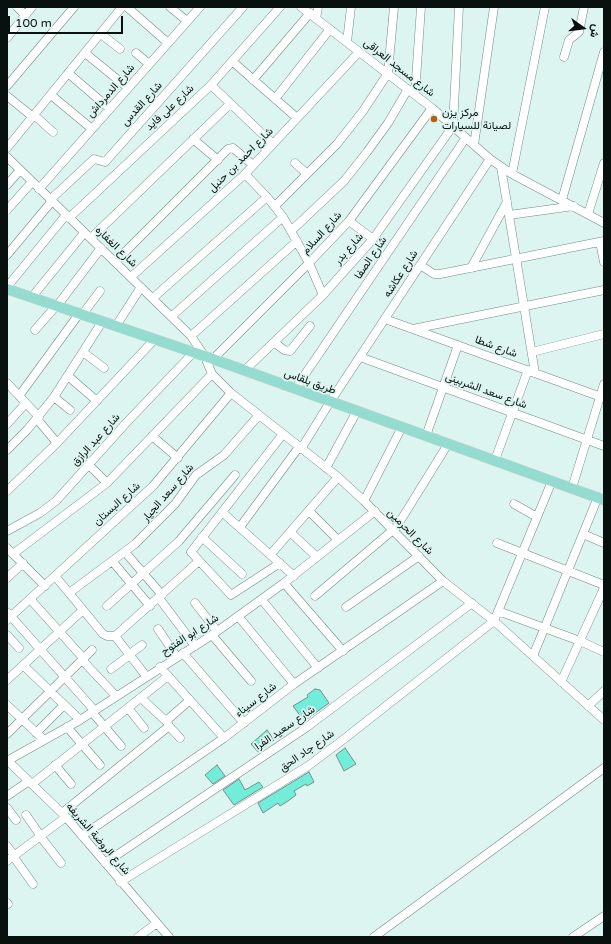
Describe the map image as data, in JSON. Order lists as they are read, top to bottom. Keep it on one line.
{"streets":{"main road":["طريق بلقاس"],"street":["شارع مسجد العراقى","شارع الدمرداش","شارع القدس","شارع على فايد","شارع احمد بن حنبل","شارع السلام","شارع الغفاره","شارع بدر","شارع الصفا","شارع عكاشه","شارع شطا","شارع سعد الشربينى","شارع عبد الرازق","شارع سعد الجيار","شارع البستان","شارع الحرمين","شارع ابو الفتوح","شارع سيناء","شارع سعيد الفرا","شارع جاد الحق","شارع الروضة الشريفه"]},"crossings":[["شارع مسجد العراقى","شارع احمد بن حنبل"],["شارع مسجد العراقى","شارع السلام"],["شارع مسجد العراقى","شارع بدر"],["شارع مسجد العراقى","شارع الصفا"],["شارع مسجد العراقى","شارع عكاشه"],["شارع الدمرداش","شارع الغفاره"],["شارع القدس","شارع الغفاره"],["شارع على فايد","شارع الغفاره"],["شارع على فايد","طريق بلقاس"],["شارع احمد بن حنبل","شارع الغفاره"],["شارع السلام","شارع الغفاره"],["شارع السلام","طريق بلقاس"],["شارع السلام","شارع الحرمين"],["شارع الغفاره","طريق بلقاس"],["شارع الغفاره","شارع الحرمين"],["شارع بدر","طريق بلقاس"],["شارع الصفا","طريق بلقاس"],["شارع عكاشه","شارع شطا"],["شارع عكاشه","طريق بلقاس"],["شارع عكاشه","شارع سعد الشربينى"],["شارع عكاشه","شارع الحرمين"],["طريق بلقاس","شارع عبد الرازق"],["طريق بلقاس","شارع الحرمين"],["شارع سعد الجيار","شارع الحرمين"],["شارع البستان","شارع الحرمين"],["شارع الحرمين","شارع ابو الفتوح"],["شارع الحرمين","شارع سيناء"],["شارع الحرمين","شارع سعيد الفرا"],["شارع الحرمين","شارع جاد الحق"],["شارع ابو الفتوح","شارع الروضة الشريفه"],["شارع سيناء","شارع الروضة الشريفه"],["شارع سعيد الفرا","شارع الروضة الشريفه"],["شارع جاد الحق","شارع الروضة الشريفه"]],"places":["مركز يزن لصيانة للسيارات"],"scale_bar":"100 m","north":"right"}
